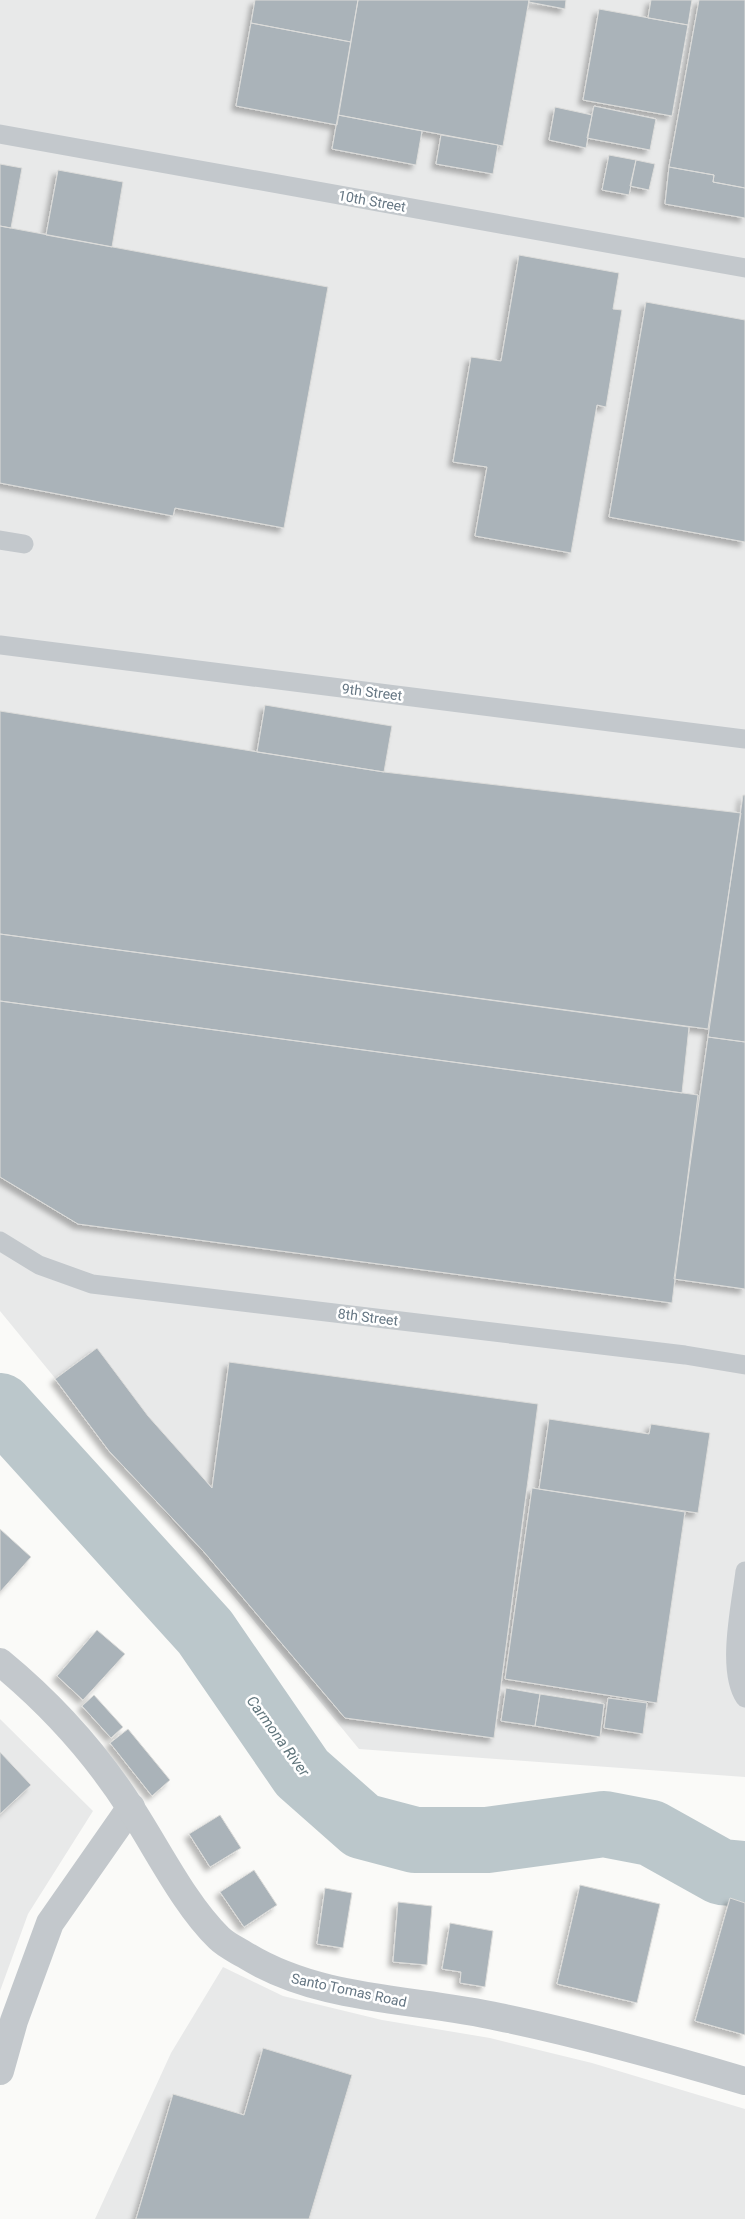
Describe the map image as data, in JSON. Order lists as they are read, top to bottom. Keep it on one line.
{"streets":{"street":["Santo Tomas Road"],"lane":["10th Street","9th Street","8th Street"]},"water":["Carmona River"]}
